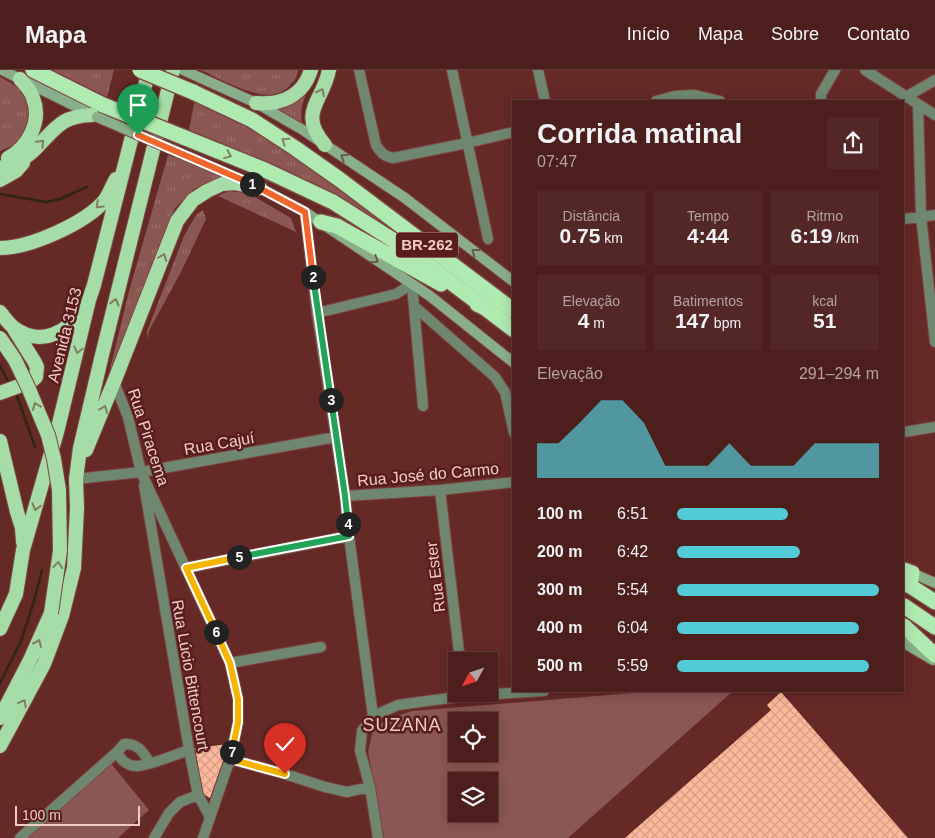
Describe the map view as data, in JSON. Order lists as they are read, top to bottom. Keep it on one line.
{"streets":{"highway":["BR-262","Avenida 3153"],"street":["Rua Piracema","Rua Cajuí","Rua José do Carmo","Rua Ester","Rua Lúcio Bittencourt"]},"crossings":[["Rua Piracema","Rua Cajuí"],["Rua Piracema","Rua Lúcio Bittencourt"],["Rua Cajuí","Rua Lúcio Bittencourt"],["Rua José do Carmo","Rua Ester"]],"districts":["SUZANA"],"scale_bar":"100 m","north":"bottom left","page":{"header":"Mapa","nav":["Início","Mapa","Sobre","Contato"],"heading":["Corrida matinal","07:47"],"pins":["1","2","3","4","5","6","7"],"stats":[["Distância","0.75 km"],["Tempo","4:44"],["Ritmo","6:19 /km"],["Elevação","4 m"],["Batimentos","147 bpm"],["kcal","51"]],"chart":["Elevação","291–294 m"],"list":[{"name":"100 m","note":"6:51"},{"name":"200 m","note":"6:42"},{"name":"300 m","note":"5:54"},{"name":"400 m","note":"6:04"},{"name":"500 m","note":"5:59"}],"scale":"100 m"}}
